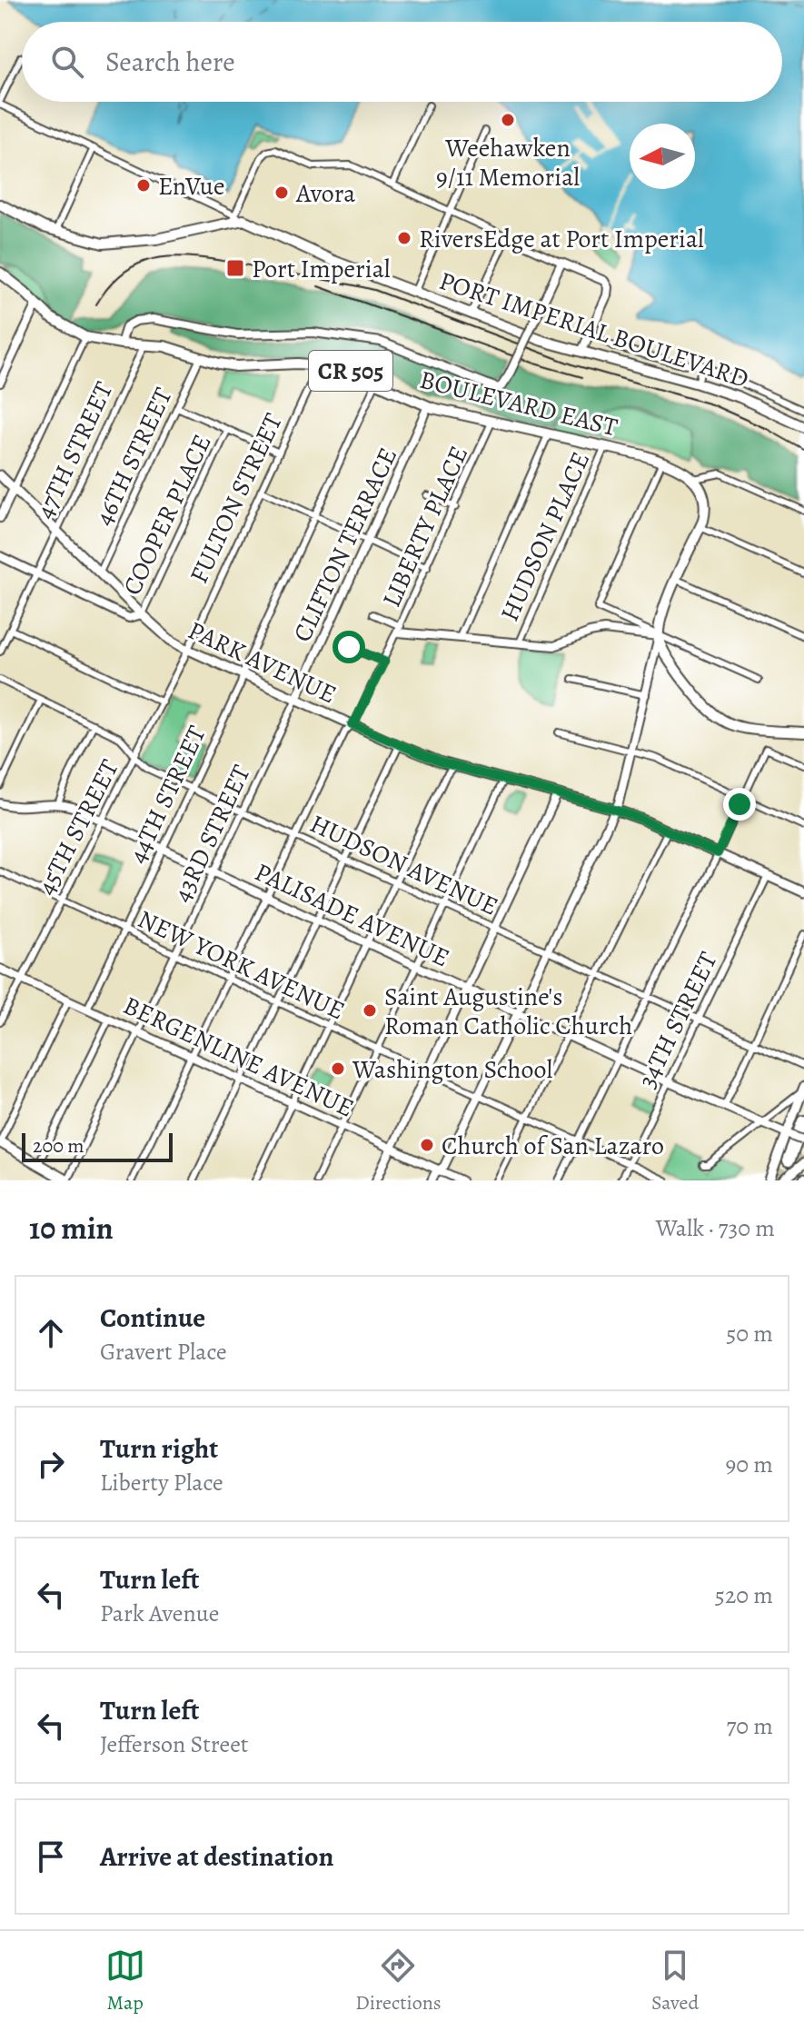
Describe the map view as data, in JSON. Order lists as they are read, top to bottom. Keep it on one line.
{"streets":{"main road":["PORT IMPERIAL BOULEVARD","CR 505","BOULEVARD EAST","PARK AVENUE","PALISADE AVENUE"],"street":["47TH STREET","46TH STREET","FULTON STREET","COOPER PLACE","LIBERTY PLACE","HUDSON PLACE","CLIFTON TERRACE","44TH STREET","45TH STREET","43RD STREET","HUDSON AVENUE","NEW YORK AVENUE","34TH STREET","BERGENLINE AVENUE"]},"crossings":[["BOULEVARD EAST","47TH STREET"],["BOULEVARD EAST","46TH STREET"],["BOULEVARD EAST","FULTON STREET"],["BOULEVARD EAST","LIBERTY PLACE"],["BOULEVARD EAST","HUDSON PLACE"],["BOULEVARD EAST","CLIFTON TERRACE"],["BOULEVARD EAST","44TH STREET"],["47TH STREET","PARK AVENUE"],["46TH STREET","PARK AVENUE"],["FULTON STREET","PARK AVENUE"],["FULTON STREET","45TH STREET"],["COOPER PLACE","PARK AVENUE"],["LIBERTY PLACE","PARK AVENUE"],["LIBERTY PLACE","HUDSON AVENUE"],["LIBERTY PLACE","PALISADE AVENUE"],["LIBERTY PLACE","NEW YORK AVENUE"],["LIBERTY PLACE","BERGENLINE AVENUE"],["CLIFTON TERRACE","PARK AVENUE"],["CLIFTON TERRACE","43RD STREET"],["PARK AVENUE","44TH STREET"],["PARK AVENUE","45TH STREET"],["PARK AVENUE","43RD STREET"],["PARK AVENUE","34TH STREET"],["44TH STREET","HUDSON AVENUE"],["44TH STREET","PALISADE AVENUE"],["44TH STREET","NEW YORK AVENUE"],["44TH STREET","BERGENLINE AVENUE"],["45TH STREET","HUDSON AVENUE"],["45TH STREET","PALISADE AVENUE"],["45TH STREET","NEW YORK AVENUE"],["45TH STREET","BERGENLINE AVENUE"],["43RD STREET","HUDSON AVENUE"],["43RD STREET","PALISADE AVENUE"],["43RD STREET","NEW YORK AVENUE"],["43RD STREET","BERGENLINE AVENUE"],["HUDSON AVENUE","34TH STREET"],["PALISADE AVENUE","34TH STREET"],["NEW YORK AVENUE","34TH STREET"]],"places":{"other":["Weehawken 9/11 Memorial","EnVue","Avora","RiversEdge at Port Imperial","Saint Augustine's Roman Catholic Church","Washington School","Church of San Lazaro"],"transit":["Port Imperial"]},"scale_bar":"200 m","north":"left","page":{"search":"Search here","scale":"200 m","heading":["10 min","Walk · 730 m"],"list":[["Continue","Gravert Place","50 m"],["Turn right","Liberty Place","90 m"],["Turn left","Park Avenue","520 m"],["Turn left","Jefferson Street","70 m"],"Arrive at destination"],"nav":["Map","Directions","Saved"]}}
